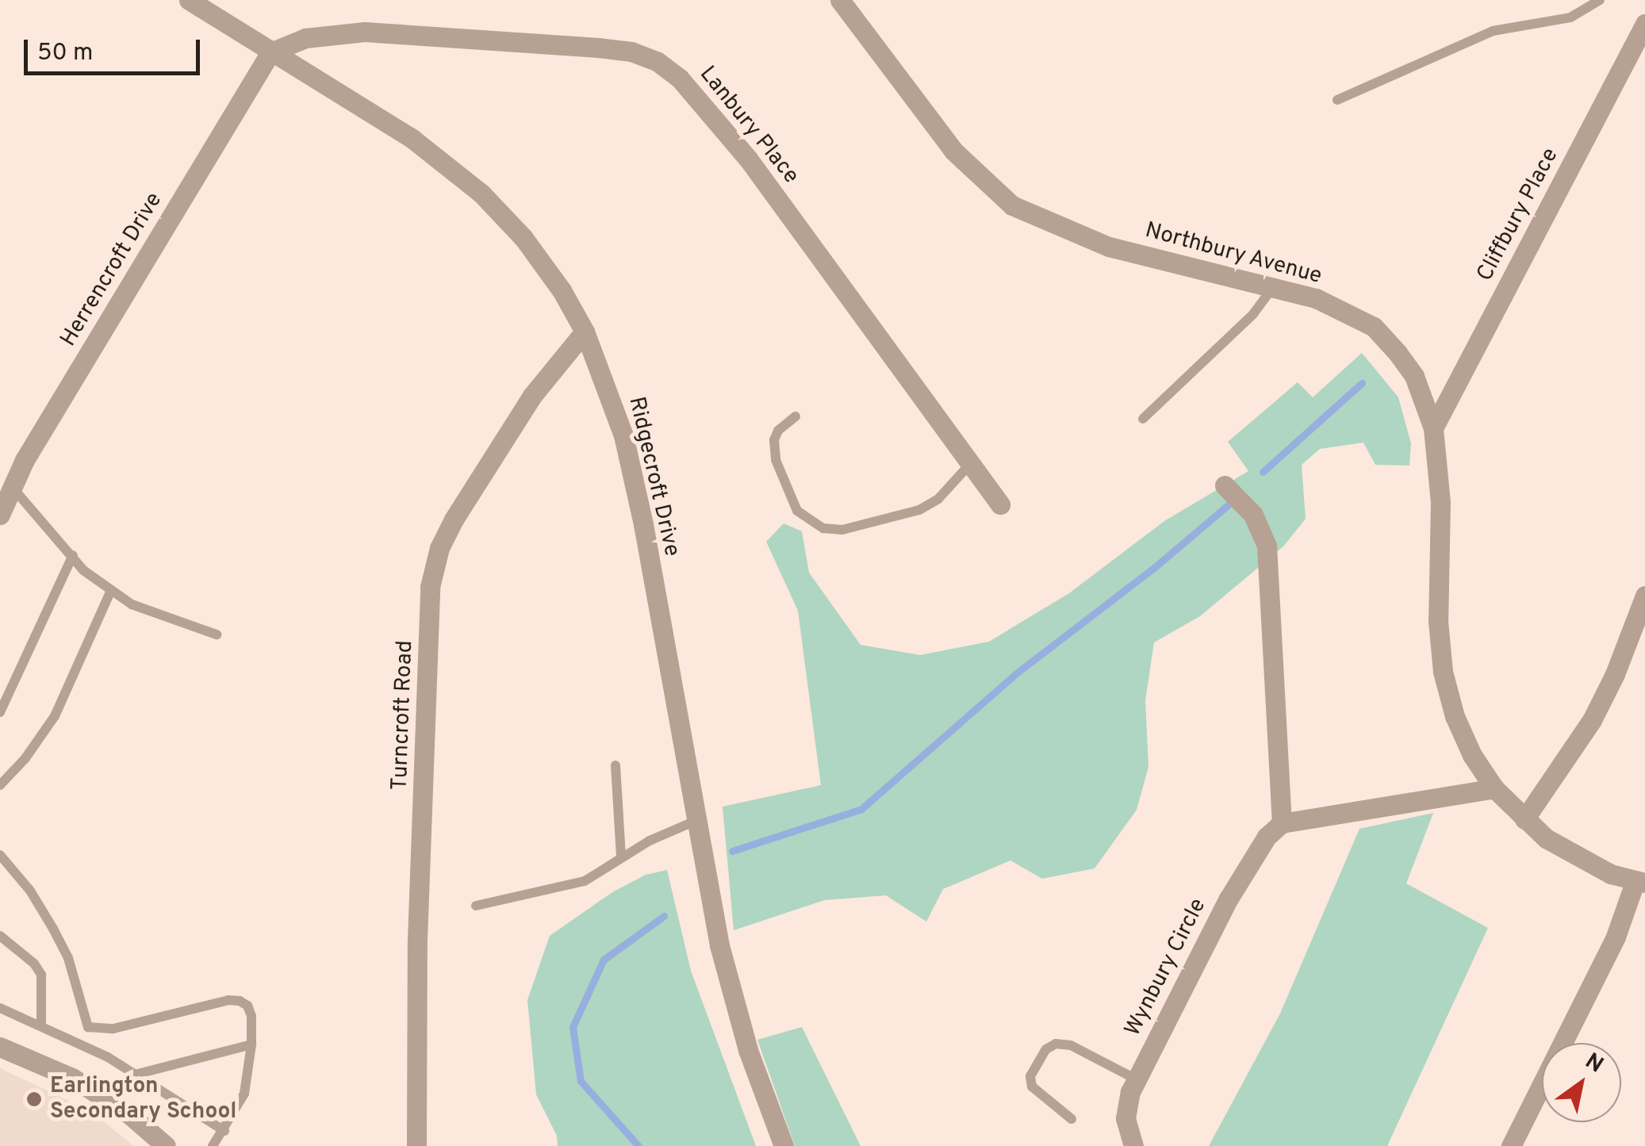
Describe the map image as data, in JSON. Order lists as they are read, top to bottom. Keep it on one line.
{"streets":{"street":["Lanbury Place","Cliffbury Place","Northbury Avenue","Herrencroft Drive","Ridgecroft Drive","Turncroft Road","Wynbury Circle"]},"crossings":[["Lanbury Place","Herrencroft Drive"],["Lanbury Place","Ridgecroft Drive"],["Cliffbury Place","Northbury Avenue"],["Herrencroft Drive","Ridgecroft Drive"],["Ridgecroft Drive","Turncroft Road"]],"places":["Earlington Secondary School"],"scale_bar":"50 m","north":"top right"}
